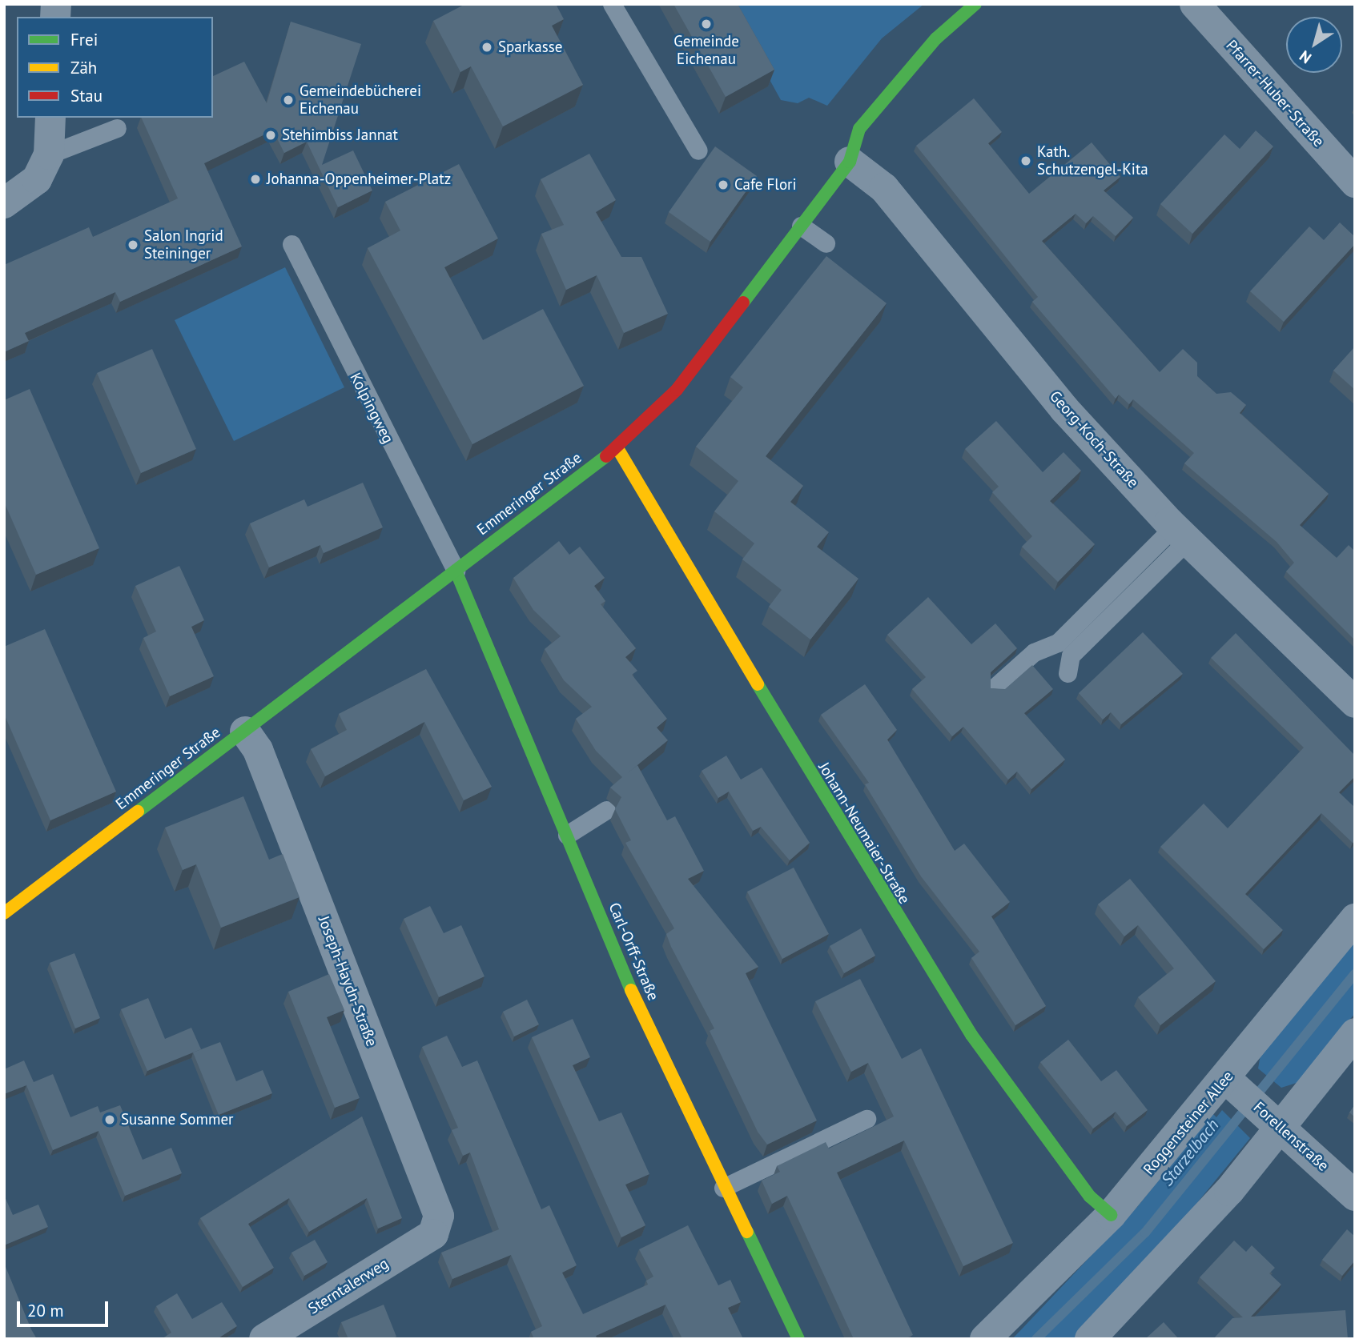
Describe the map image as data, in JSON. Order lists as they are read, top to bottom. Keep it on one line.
{"streets":{"street":["Pfarrer-Huber-Straße","Georg-Koch-Straße","Emmeringer Straße","Johann-Neumaier-Straße","Carl-Orff-Straße","Joseph-Haydn-Straße","Roggensteiner Allee","Forellenstraße","Sterntalerweg"],"lane":["Kolpingweg"]},"crossings":[["Kolpingweg","Emmeringer Straße"],["Kolpingweg","Carl-Orff-Straße"],["Georg-Koch-Straße","Emmeringer Straße"],["Emmeringer Straße","Johann-Neumaier-Straße"],["Emmeringer Straße","Carl-Orff-Straße"],["Emmeringer Straße","Joseph-Haydn-Straße"],["Johann-Neumaier-Straße","Roggensteiner Allee"],["Joseph-Haydn-Straße","Sterntalerweg"],["Roggensteiner Allee","Forellenstraße"]],"water":["Starzelbach"],"places":["Gemeinde Eichenau","Sparkasse","Gemeindebücherei Eichenau","Stehimbiss Jannat","Kath. Schutzengel-Kita","Johanna-Oppenheimer-Platz","Cafe Flori","Salon Ingrid Steininger","Susanne Sommer"],"legend":["Frei","Zäh","Stau"],"scale_bar":"20 m","north":"bottom left"}
